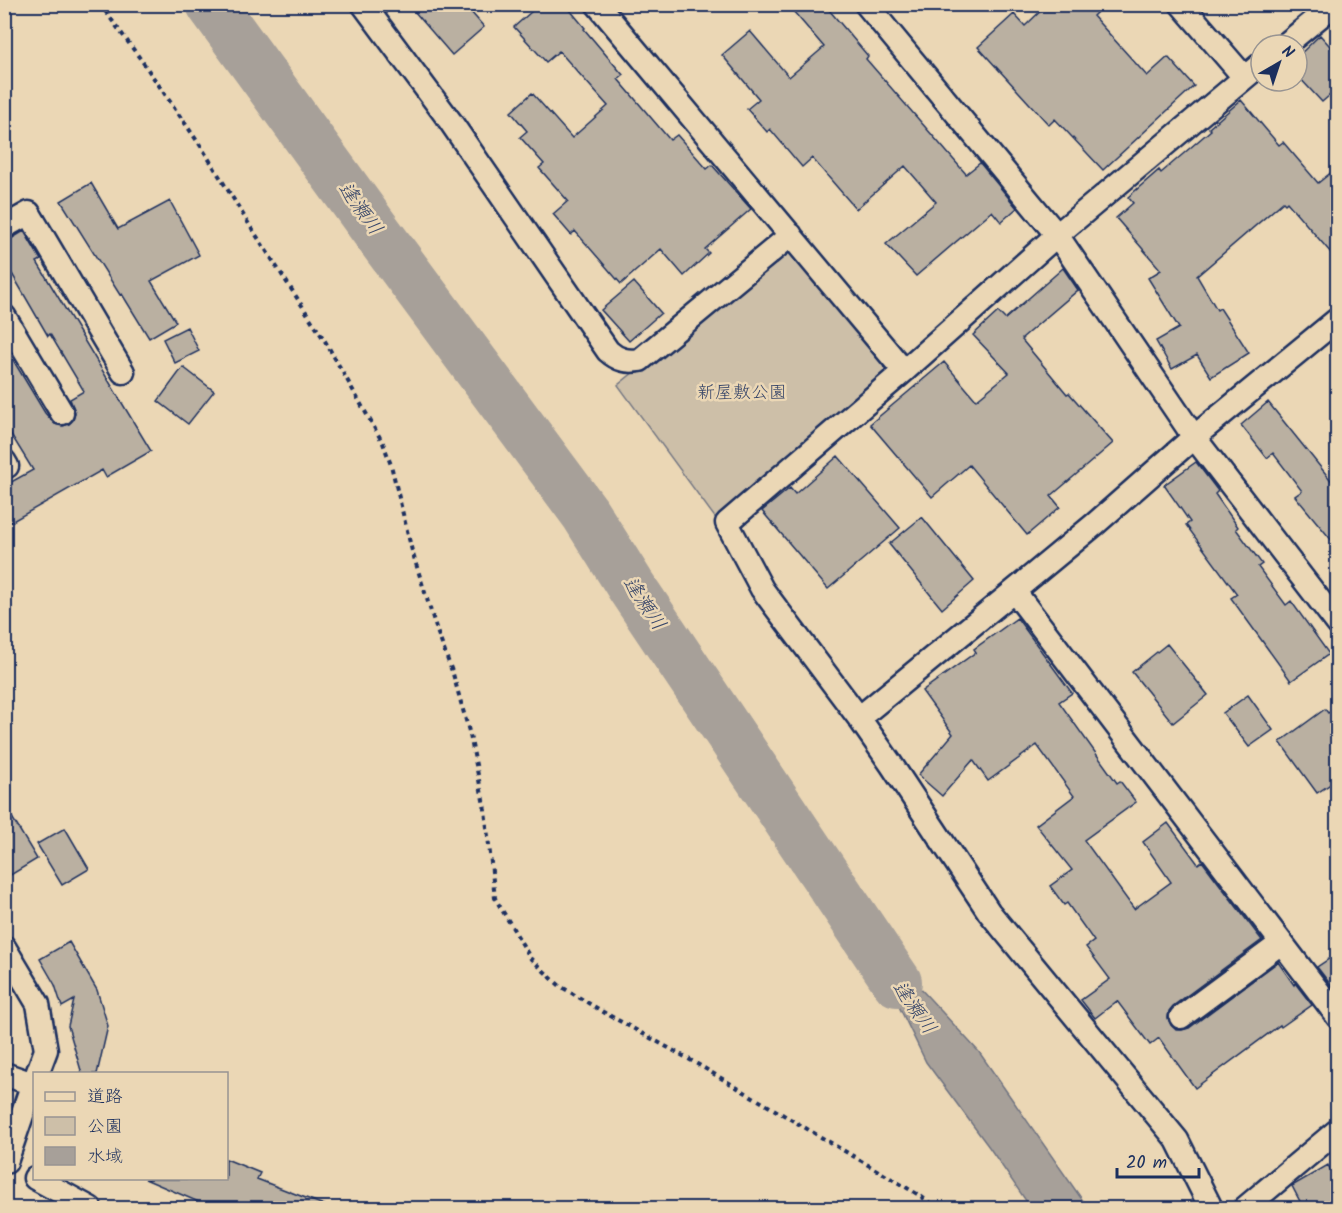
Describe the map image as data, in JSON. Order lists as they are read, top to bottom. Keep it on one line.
{"water":["逢瀬川"],"parks":["新屋敷公園"],"legend":["道路","公園","水域"],"scale_bar":"20 m","north":"top right"}
